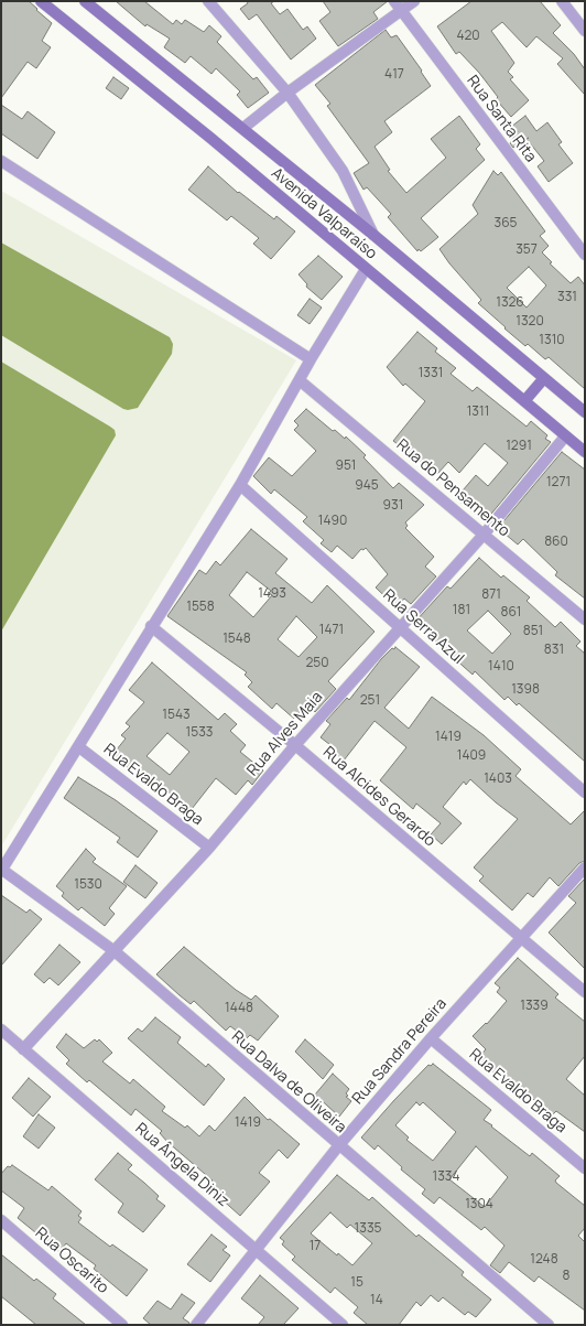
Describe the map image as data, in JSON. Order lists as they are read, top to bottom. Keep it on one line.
{"streets":{"main road":["Avenida Valparaíso"],"street":["Rua Santa Rita","Rua do Pensamento","Rua Serra Azul","Rua Alves Maia","Rua Evaldo Braga","Rua Alcides Gerardo","Rua Sandra Pereira","Rua Dalva de Oliveira","Rua Ângela Diniz","Rua Oscarito"]},"crossings":[["Avenida Valparaíso","Rua Alves Maia"],["Rua do Pensamento","Rua Alves Maia"],["Rua Serra Azul","Rua Alves Maia"],["Rua Alves Maia","Rua Evaldo Braga"],["Rua Alves Maia","Rua Alcides Gerardo"],["Rua Alves Maia","Rua Dalva de Oliveira"],["Rua Alves Maia","Rua Ângela Diniz"],["Rua Evaldo Braga","Rua Sandra Pereira"],["Rua Alcides Gerardo","Rua Sandra Pereira"],["Rua Sandra Pereira","Rua Dalva de Oliveira"],["Rua Sandra Pereira","Rua Ângela Diniz"]],"house_numbers":["420","417","365","357","331","1326","1320","1310","1331","1311","1291","951","1271","945","931","1490","860","1493","871","1558","181","861","1471","851","1548","831","250","1410","1398","251","1543","1533","1419","1409","1403","1530","1339","1448","1419","1334","1304","1335","17","1248","8","15","14"]}
